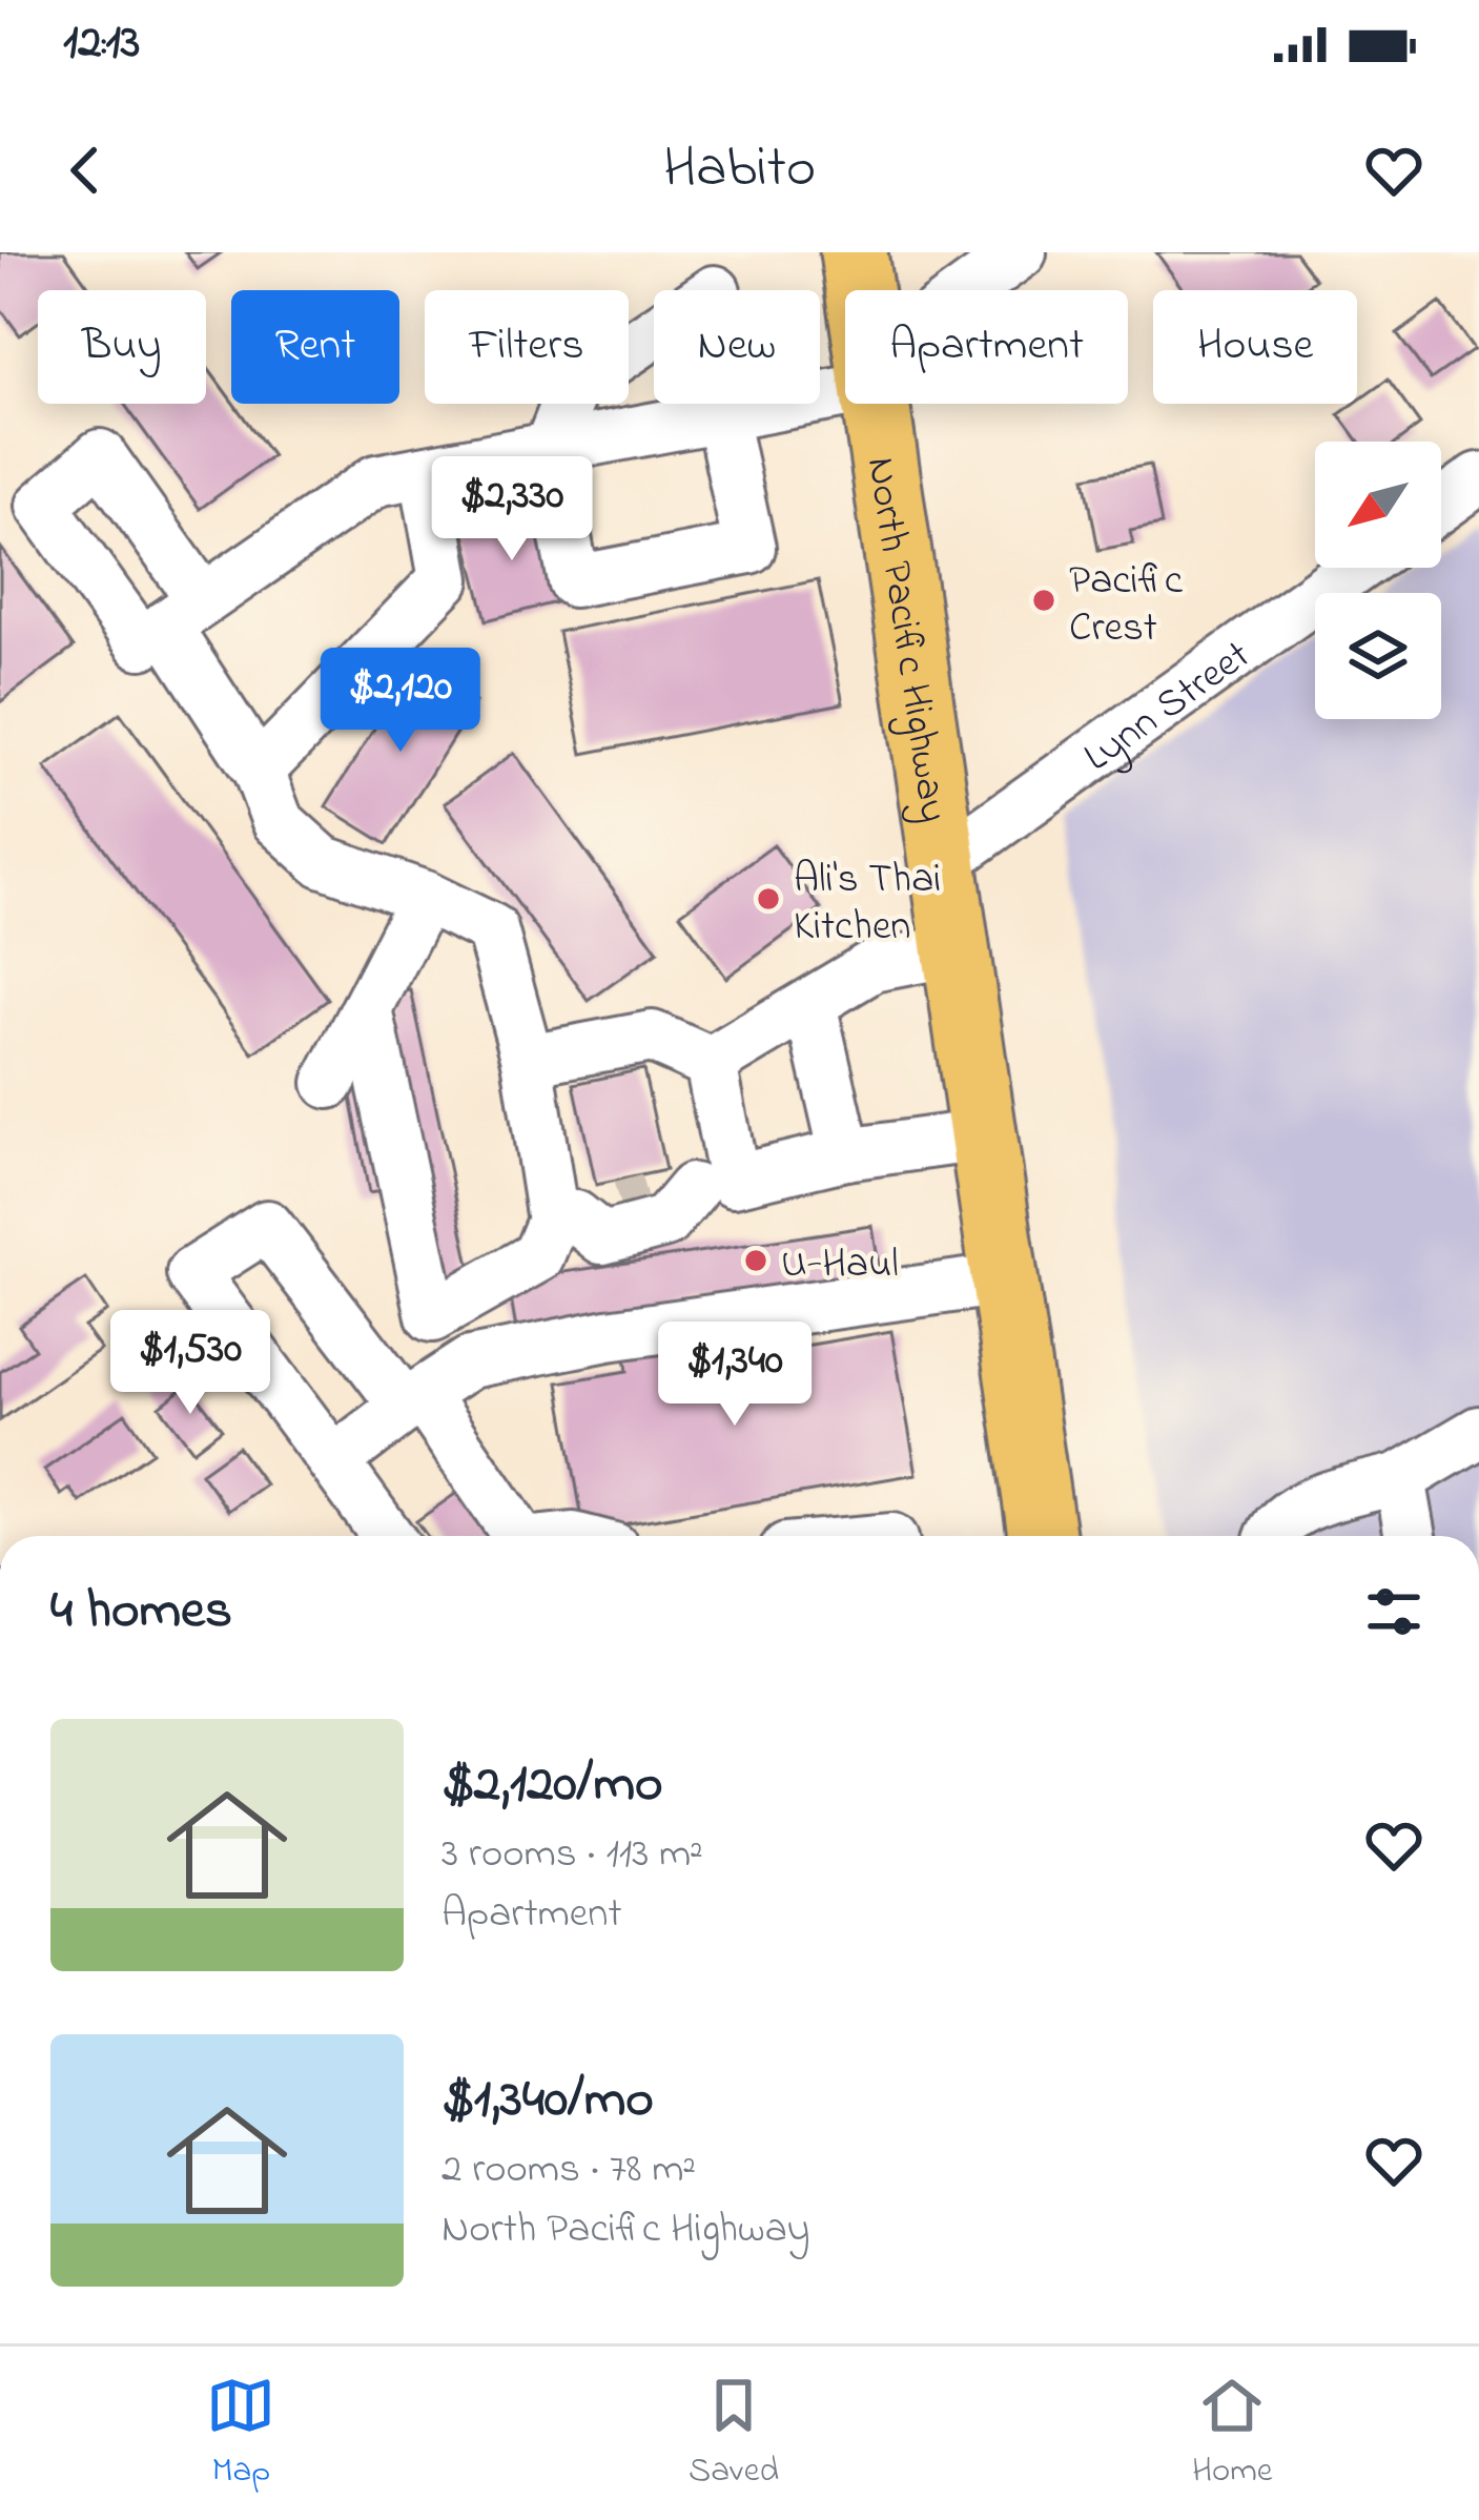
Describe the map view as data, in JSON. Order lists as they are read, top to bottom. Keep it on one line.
{"streets":{"main road":["North Pacific Highway"],"street":["Lynn Street"]},"crossings":[["North Pacific Highway","Lynn Street"]],"places":["Pacific Crest","Ali's Thai Kitchen","U-Haul"],"north":"bottom left","page":{"status":"12:13","header":"Habito","chip":["Buy","Rent","Filters","New","Apartment","House"],"price":["$2,330","$2,120","$1,530","$1,340"],"heading":"4 homes","list":[{"name":"$2,120/mo","note":"3 rooms · 113 m² · Apartment"},{"name":"$1,340/mo","note":"2 rooms · 78 m² · North Pacific Highway"}],"tabs":["Map","Saved","Home"]}}
